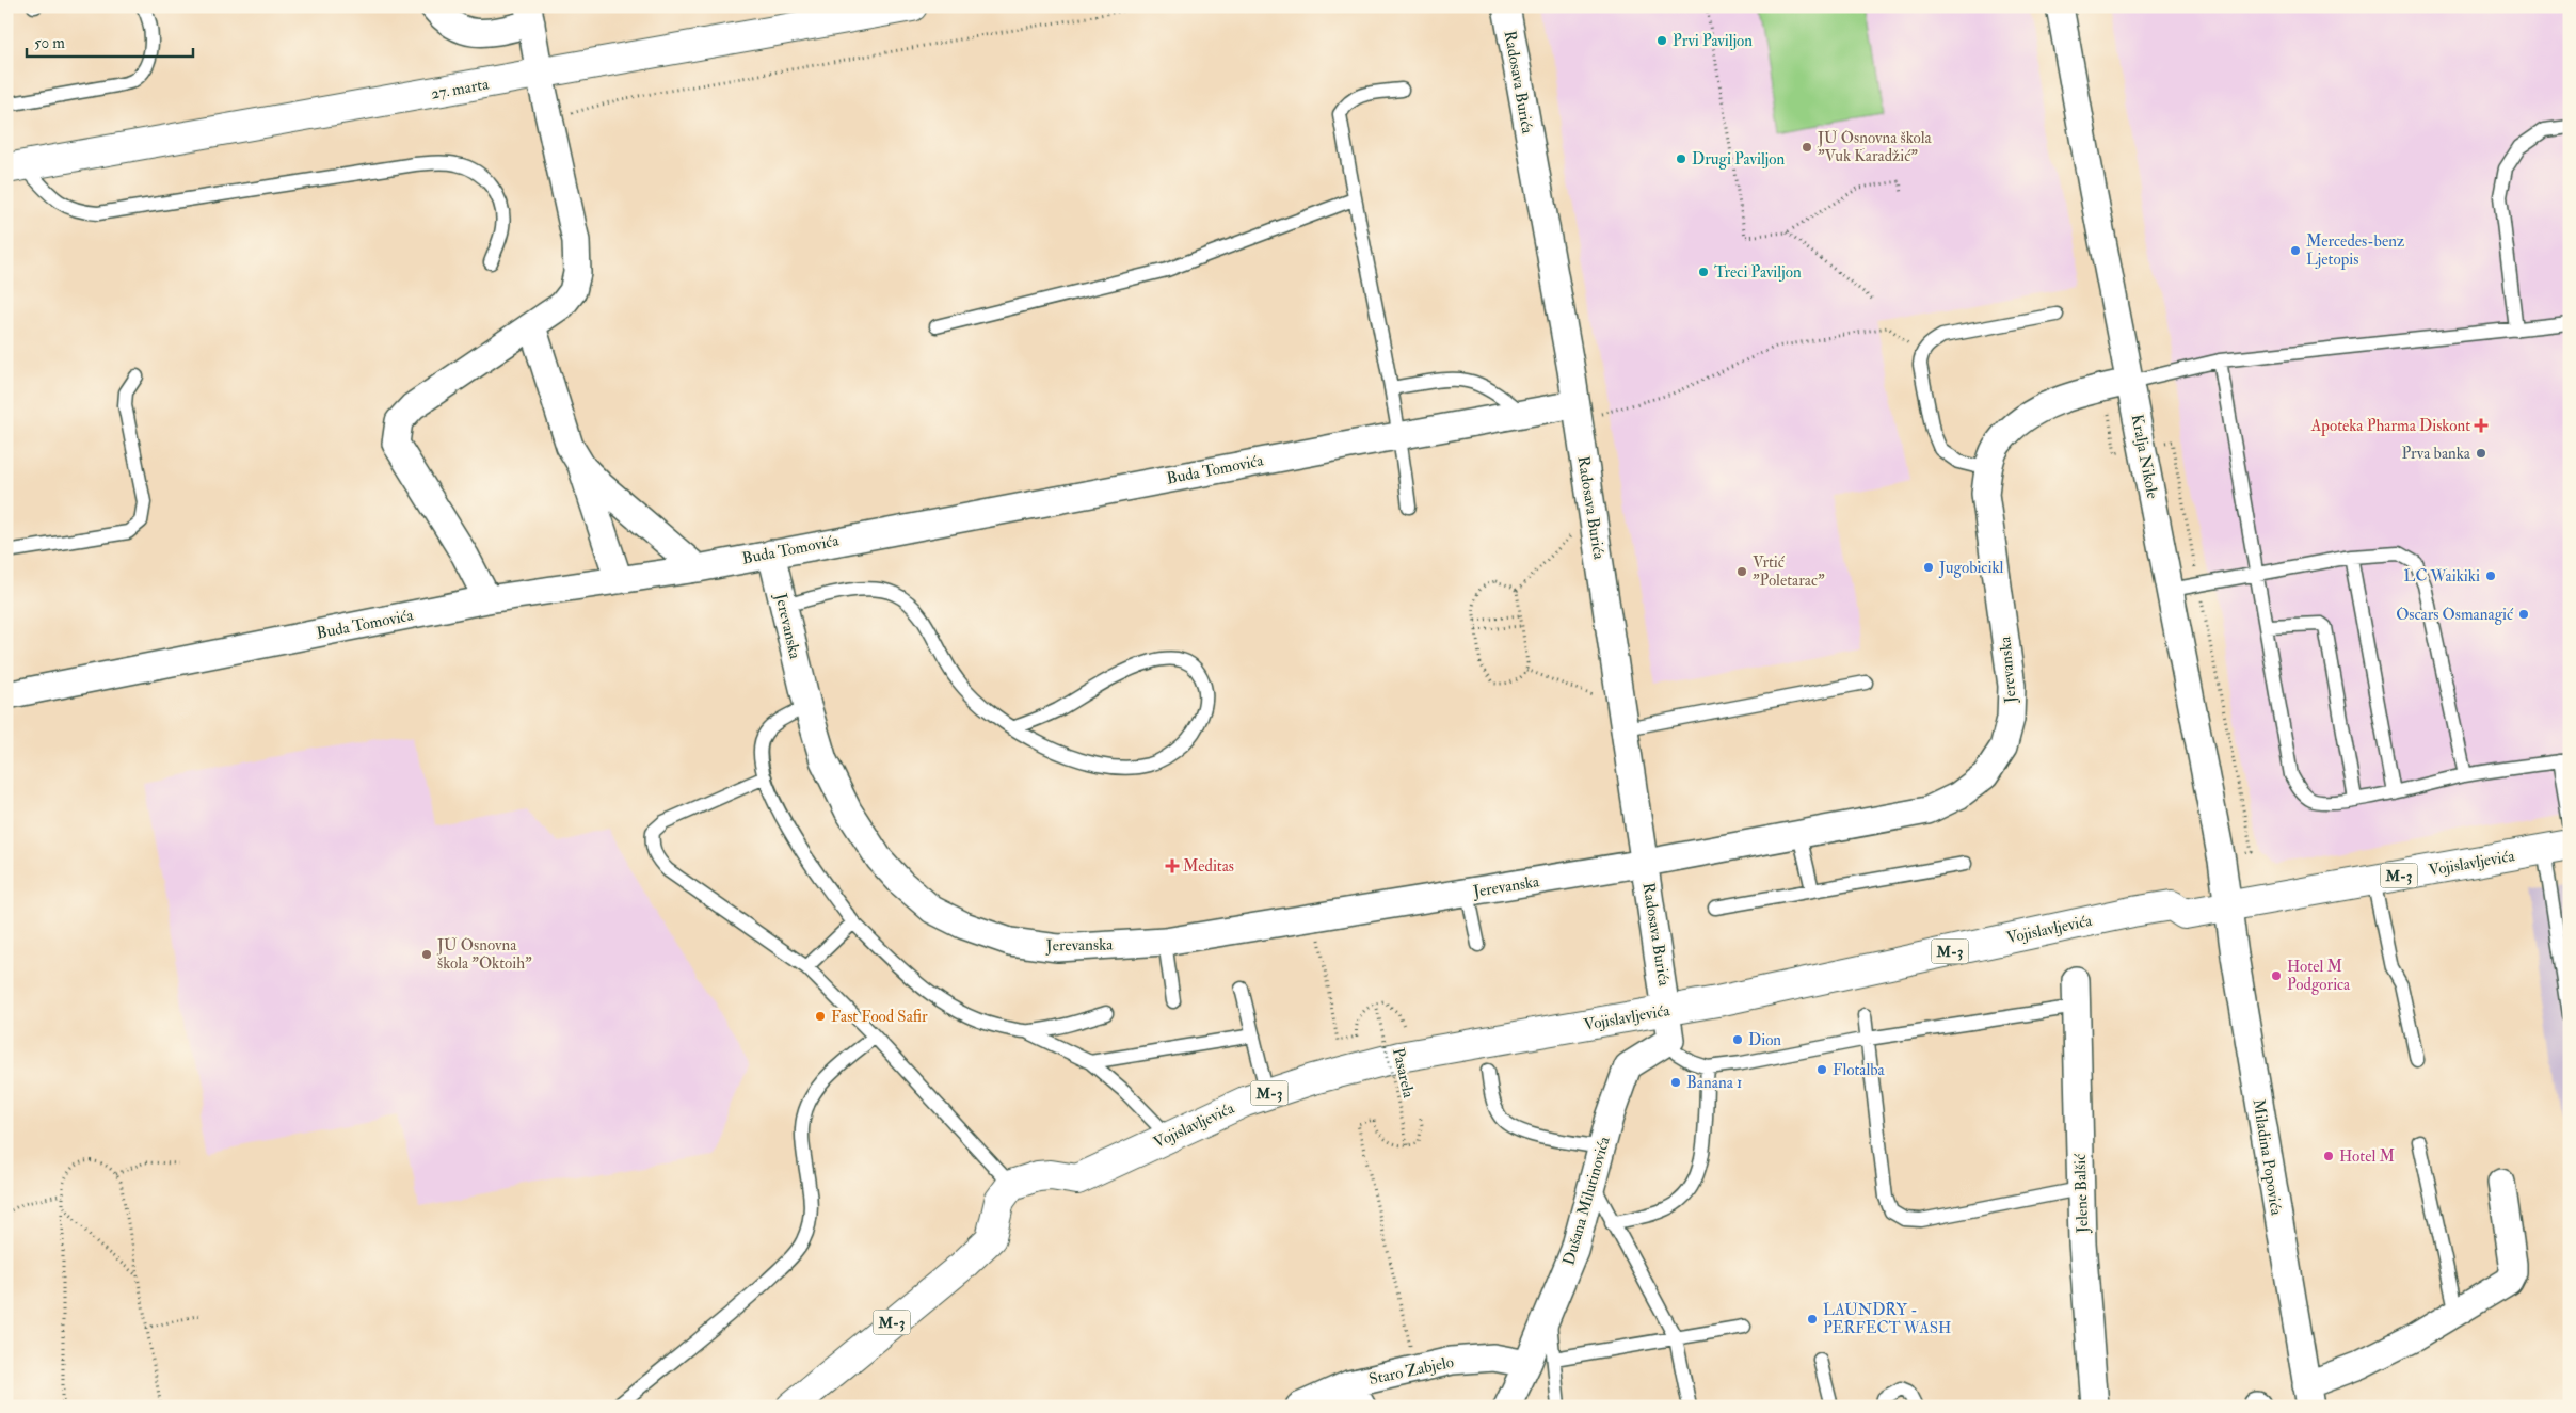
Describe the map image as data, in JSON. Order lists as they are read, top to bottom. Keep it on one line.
{"streets":{"main road":["27. marta","Vojislavljevića","M-3"],"street":["Radosava Burića","Kralja Nikole","Buda Tomovića","Jerevanska","Miladina Popovića","Jelene Balšić","Dušana Milutinovića","Staro Zabjelo"],"path":["Pasarela"]},"crossings":[["Radosava Burića","Buda Tomovića"],["Radosava Burića","Jerevanska"],["Radosava Burića","Vojislavljevića"],["Kralja Nikole","Jerevanska"],["Kralja Nikole","Vojislavljevića"],["Kralja Nikole","Miladina Popovića"],["Buda Tomovića","Jerevanska"],["Vojislavljevića","M-3"],["Vojislavljevića","Miladina Popovića"],["Dušana Milutinovića","Staro Zabjelo"]],"places":{"other":["Prvi Paviljon","JU Osnovna škola \"Vuk Karadžić\"","Drugi Paviljon","Mercedes-benz Ljetopis","Treci Paviljon","Prva banka","Jugobicikl","Vrtić \"Poletarac\"","LC Waikiki","Oscars Osmanagić","JU Osnovna škola \"Oktoih\"","Hotel M Podgorica","Fast Food Safir","Dion","Flotalba","Banana 1","Hotel M","LAUNDRY - PERFECT WASH"],"health":["Apoteka Pharma Diskont","Meditas"]},"scale_bar":"50 m"}
